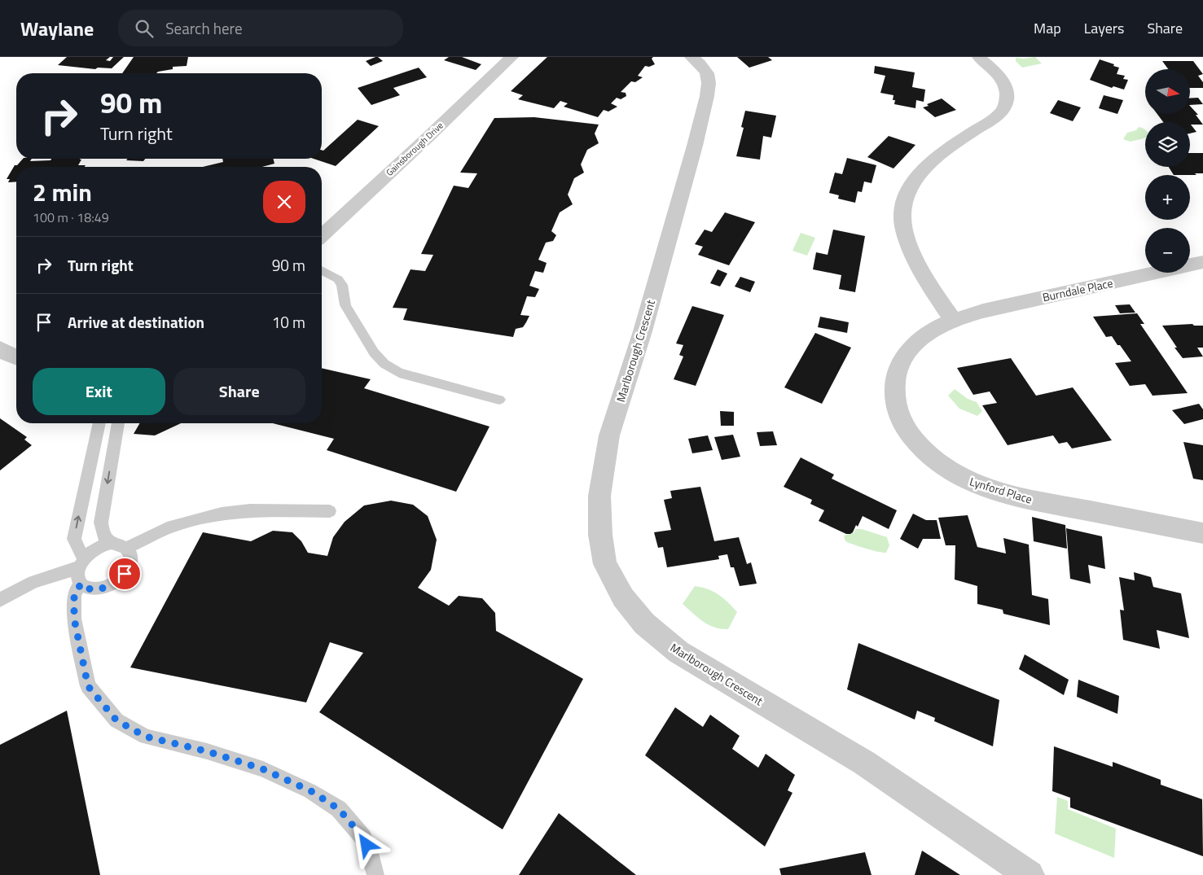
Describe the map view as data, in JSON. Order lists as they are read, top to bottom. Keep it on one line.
{"streets":{"street":["Gainsborough Drive","Burndale Place","Marlborough Crescent","Lynford Place"]},"crossings":[["Burndale Place","Lynford Place"]],"north":"right","page":{"header":"Waylane","search":"Search here","nav":["Map","Layers","Share"],"map_buttons":["+","−"],"turn":["90 m","Turn right"],"heading":["2 min","100 m · 18:49"],"list":[{"name":"Turn right","value":"90 m"},{"name":"Arrive at destination","value":"10 m"}],"buttons":["Exit","Share"]}}
